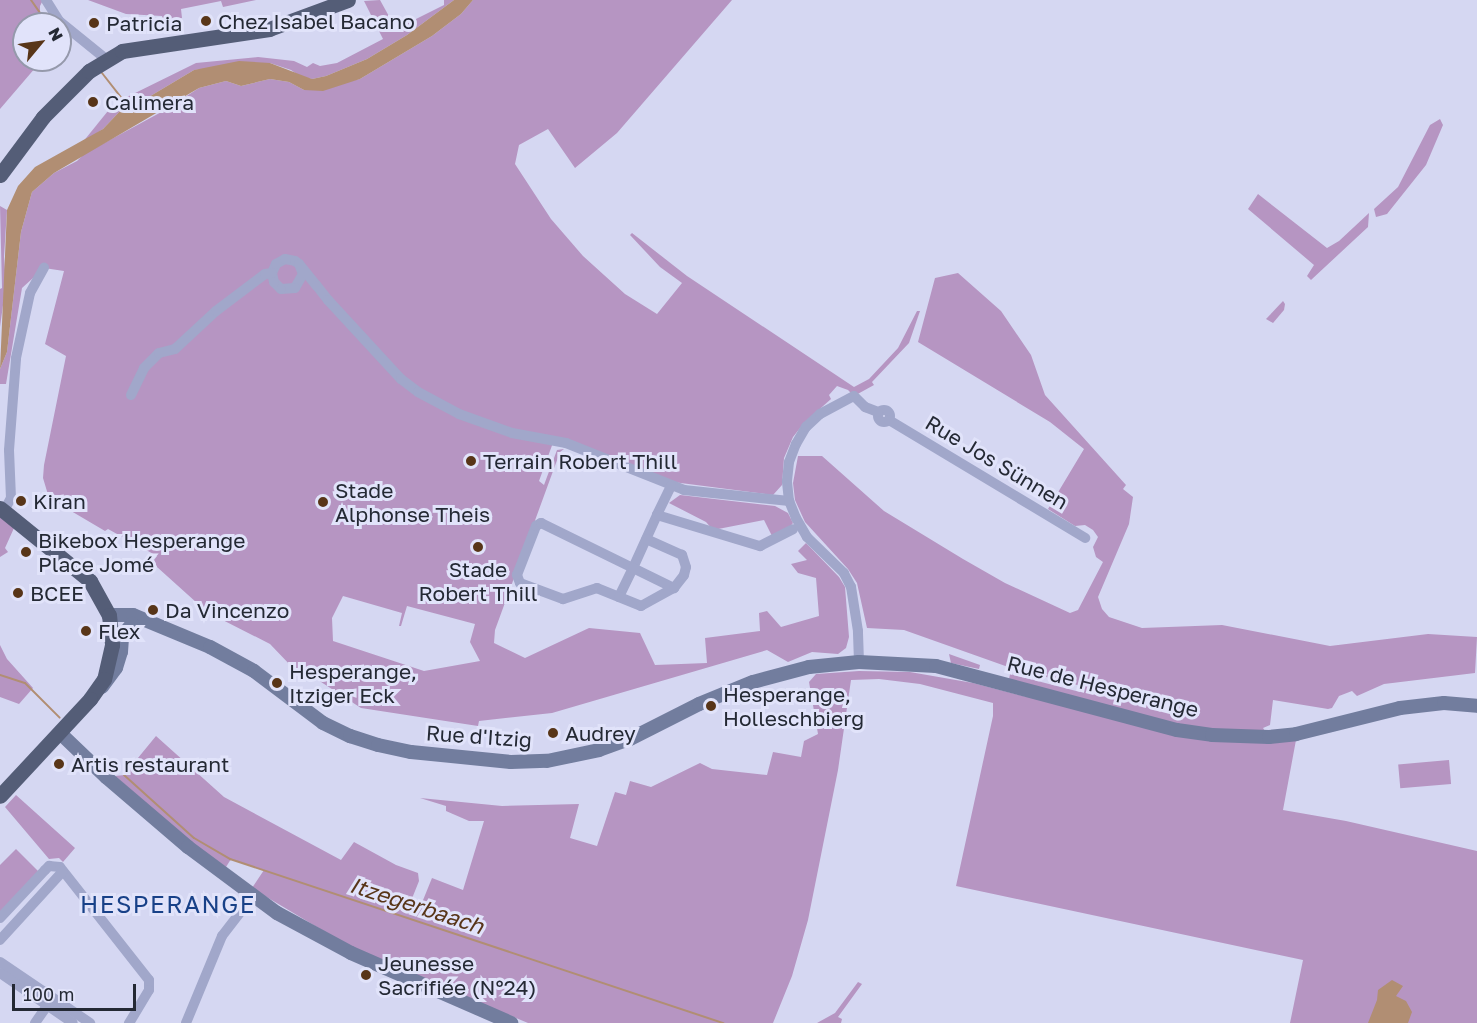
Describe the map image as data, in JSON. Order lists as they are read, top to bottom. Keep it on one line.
{"streets":{"main road":["Rue de Hesperange","Rue d'Itzig"],"street":["Rue Jos Sünnen"]},"crossings":[["Rue de Hesperange","Rue d'Itzig"]],"districts":["HESPERANGE"],"water":["Itzegerbaach"],"places":["Chez Isabel Bacano","Patricia","Calimera","Terrain Robert Thill","Kiran","Stade Alphonse Theis","Stade Robert Thill","Bikebox Hesperange Place Jomé","BCEE","Da Vincenzo","Flex","Hesperange, Itziger Eck","Hesperange, Holleschbierg","Audrey","Artis restaurant","Jeunesse Sacrifiée (N°24)"],"scale_bar":"100 m","north":"top right"}
